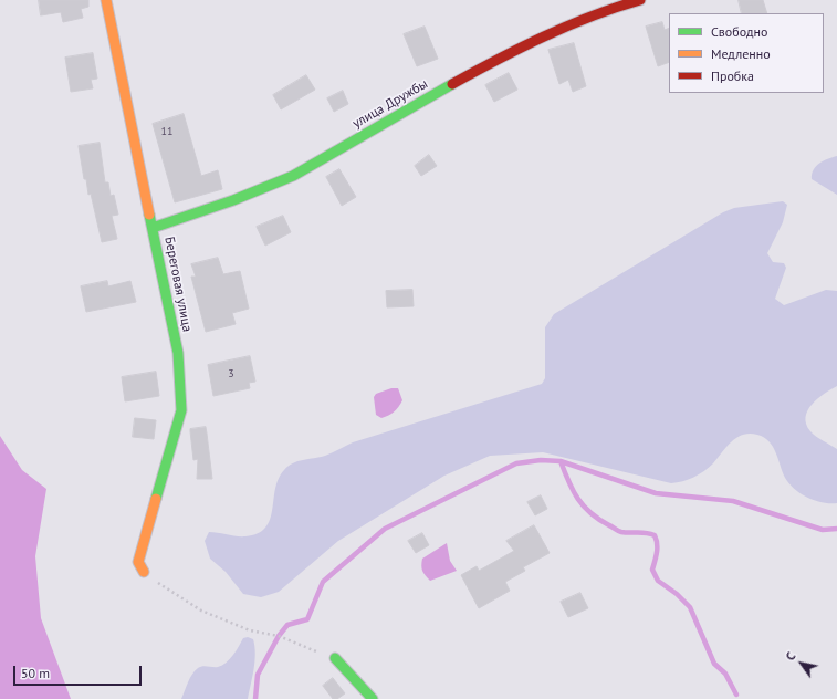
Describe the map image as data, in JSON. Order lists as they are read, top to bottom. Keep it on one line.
{"streets":{"street":["улица Дружбы","Береговая улица"]},"crossings":[["улица Дружбы","Береговая улица"]],"house_numbers":["11","3"],"legend":["Свободно","Медленно","Пробка"],"scale_bar":"50 m","north":"top left"}
